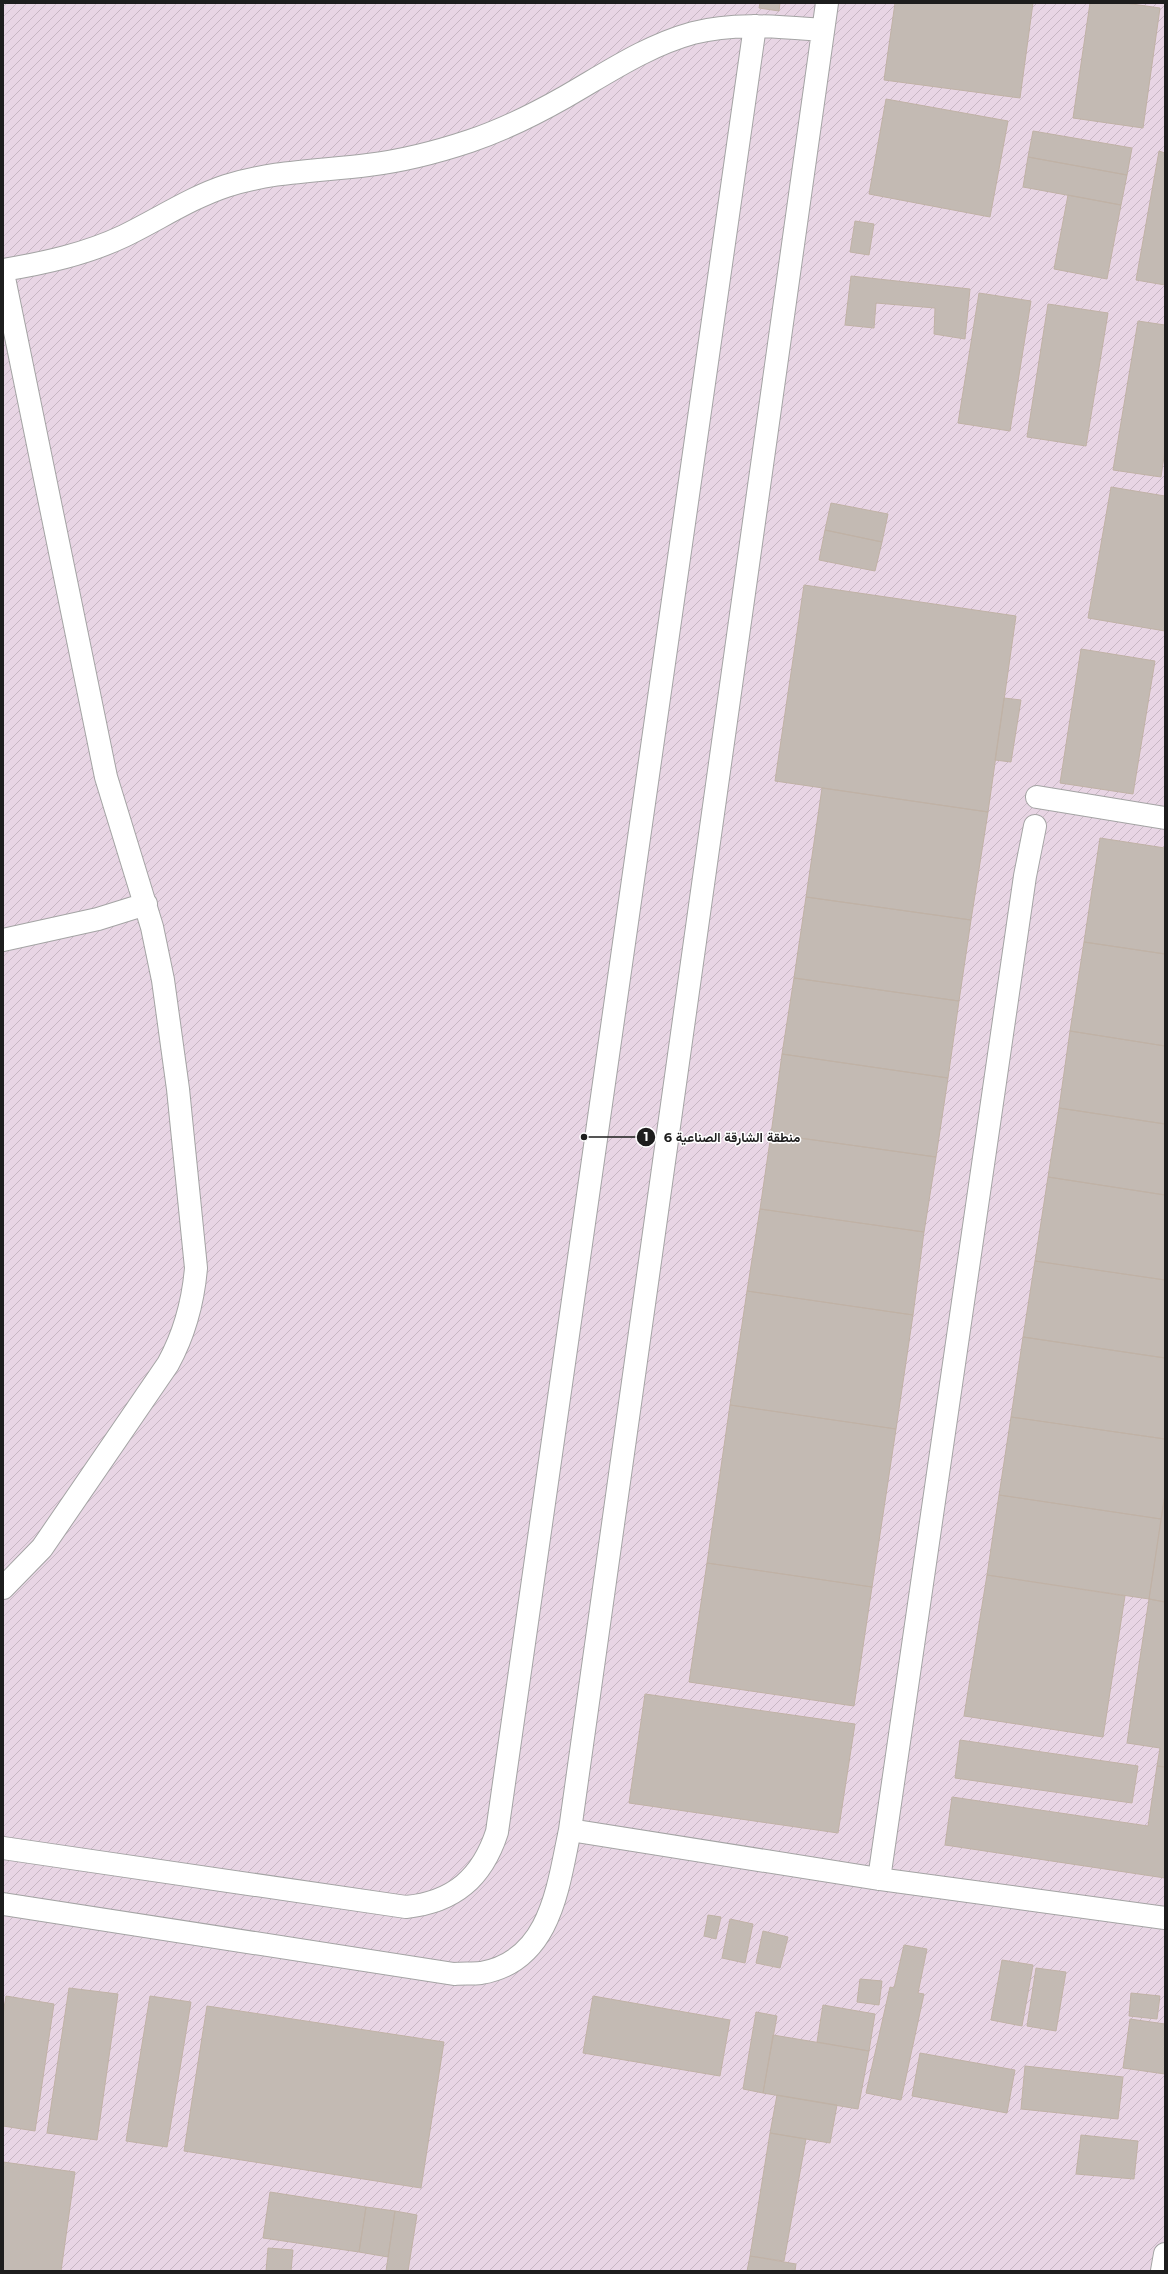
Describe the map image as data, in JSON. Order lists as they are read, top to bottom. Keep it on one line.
{"places":["منطقة الشارقة الصناعية 6"]}
